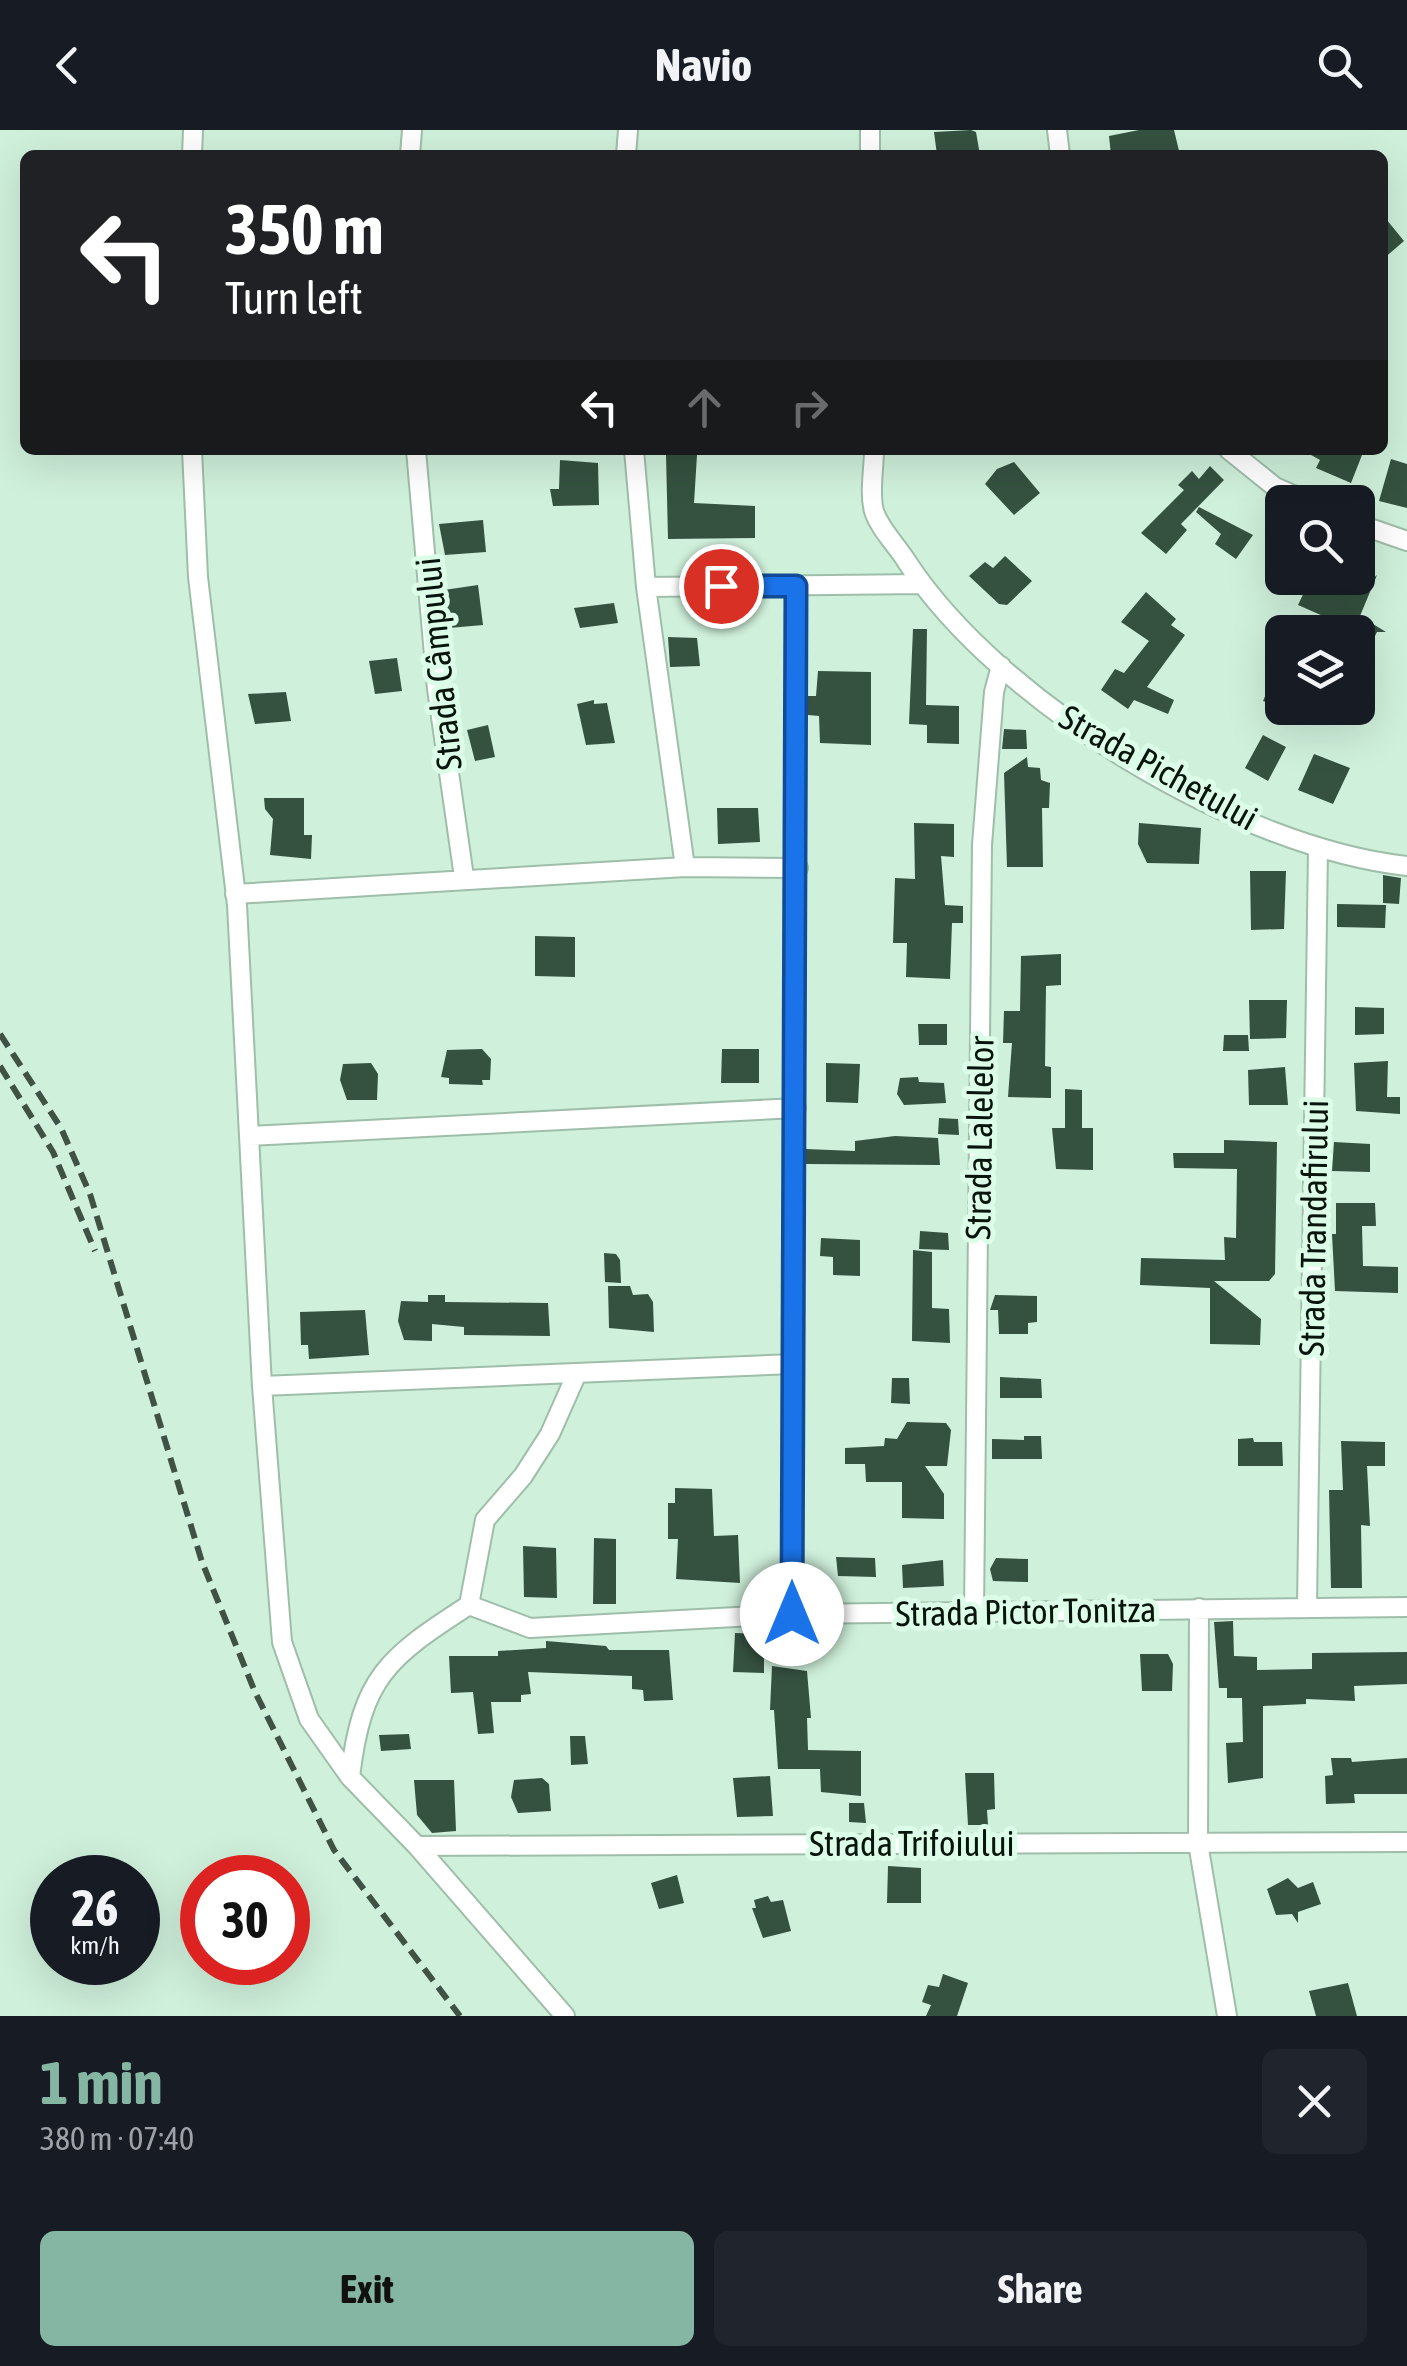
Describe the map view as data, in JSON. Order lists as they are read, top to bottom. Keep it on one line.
{"streets":{"street":["Strada Câmpului","Strada Pichetului","Strada Lalelelor","Strada Trandafirului","Strada Pictor Tonitza","Strada Trifoiului"]},"crossings":[["Strada Pichetului","Strada Lalelelor"],["Strada Pichetului","Strada Trandafirului"],["Strada Lalelelor","Strada Pictor Tonitza"],["Strada Trandafirului","Strada Pictor Tonitza"]],"page":{"header":"Navio","turn":["350 m","Turn left"],"speed":"26 km/h","limit":"30","heading":["1 min","380 m · 07:40"],"buttons":["Exit","Share"]}}
